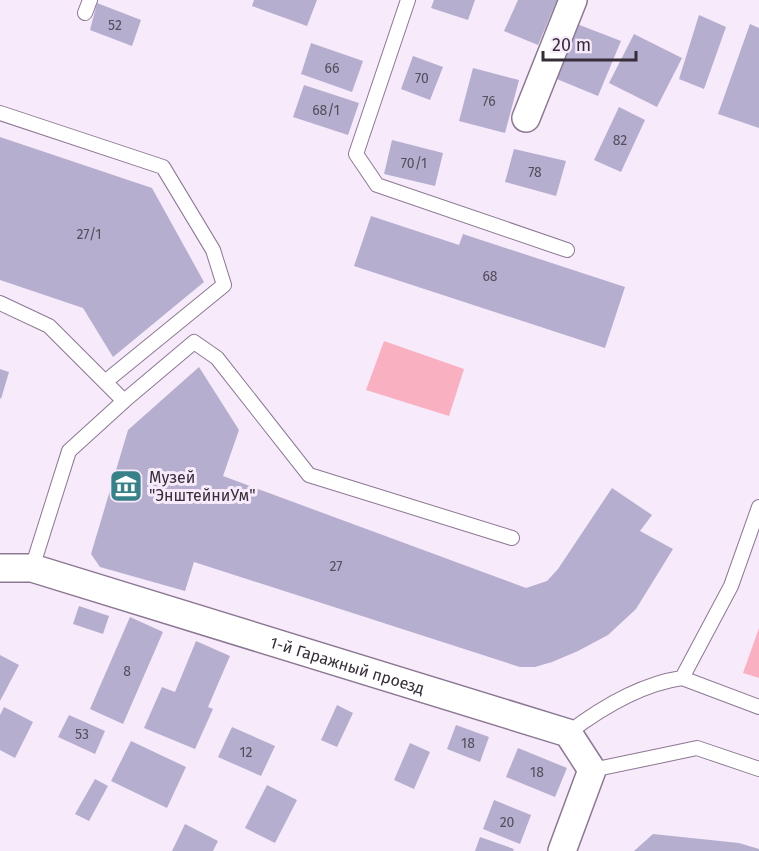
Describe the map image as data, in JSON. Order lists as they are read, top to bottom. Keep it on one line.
{"streets":{"street":["1-й Гаражный проезд"]},"places":{"museum":["Музей \"ЭнштейниУм\""]},"house_numbers":["52","66","70","76","68/1","82","70/1","78","27/1","68","27","8","53","18","12","18","20"],"scale_bar":"20 m"}
